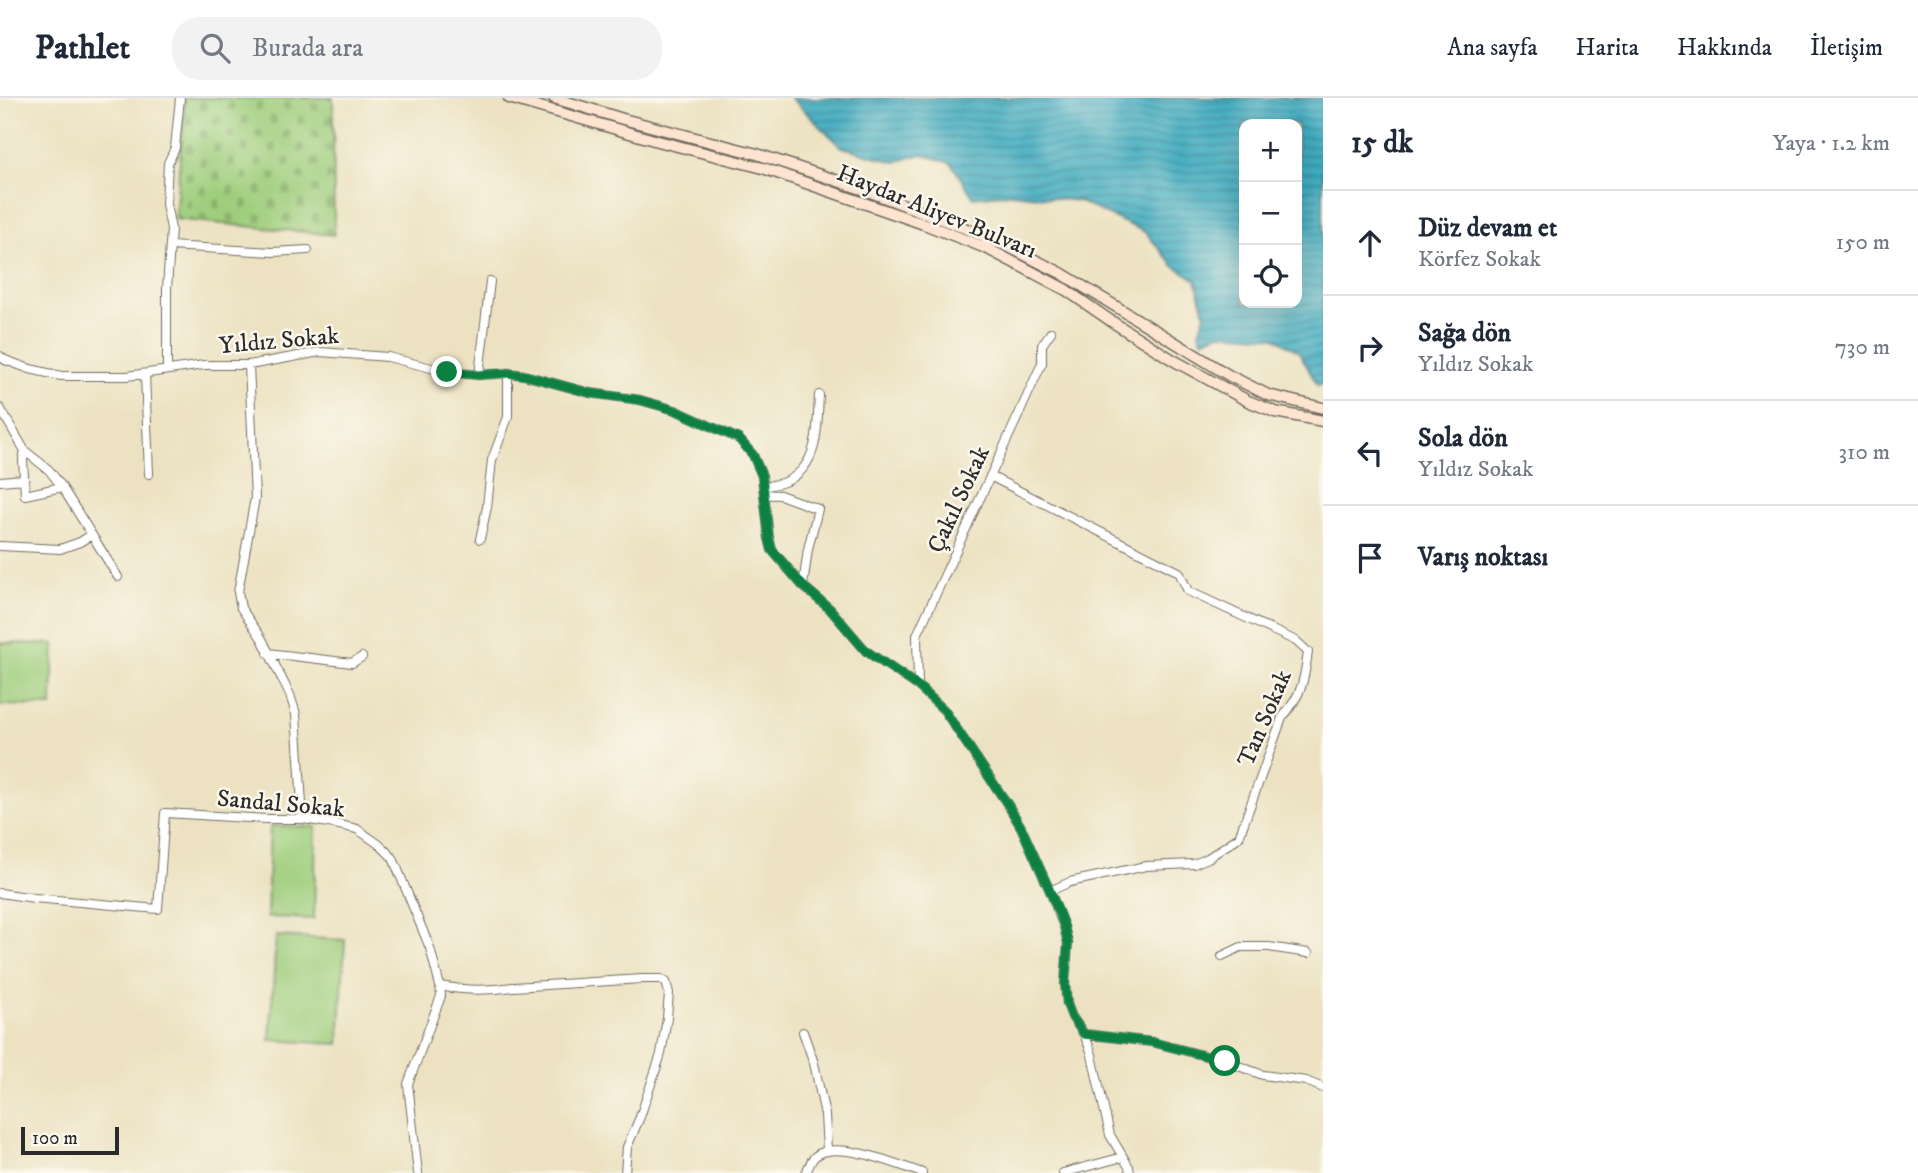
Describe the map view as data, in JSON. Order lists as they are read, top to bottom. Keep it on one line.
{"streets":{"main road":["Haydar Aliyev Bulvarı"],"street":["Yıldız Sokak","Çakıl Sokak","Tan Sokak","Sandal Sokak"]},"crossings":[["Yıldız Sokak","Çakıl Sokak"],["Yıldız Sokak","Tan Sokak"],["Çakıl Sokak","Tan Sokak"]],"scale_bar":"100 m","page":{"header":"Pathlet","search":"Burada ara","nav":["Ana sayfa","Harita","Hakkında","İletişim"],"heading":["15 dk","Yaya · 1.2 km"],"map_buttons":["+","−"],"list":[["Düz devam et","Körfez Sokak","150 m"],["Sağa dön","Yıldız Sokak","730 m"],["Sola dön","Yıldız Sokak","310 m"],"Varış noktası"],"scale":"100 m"}}
